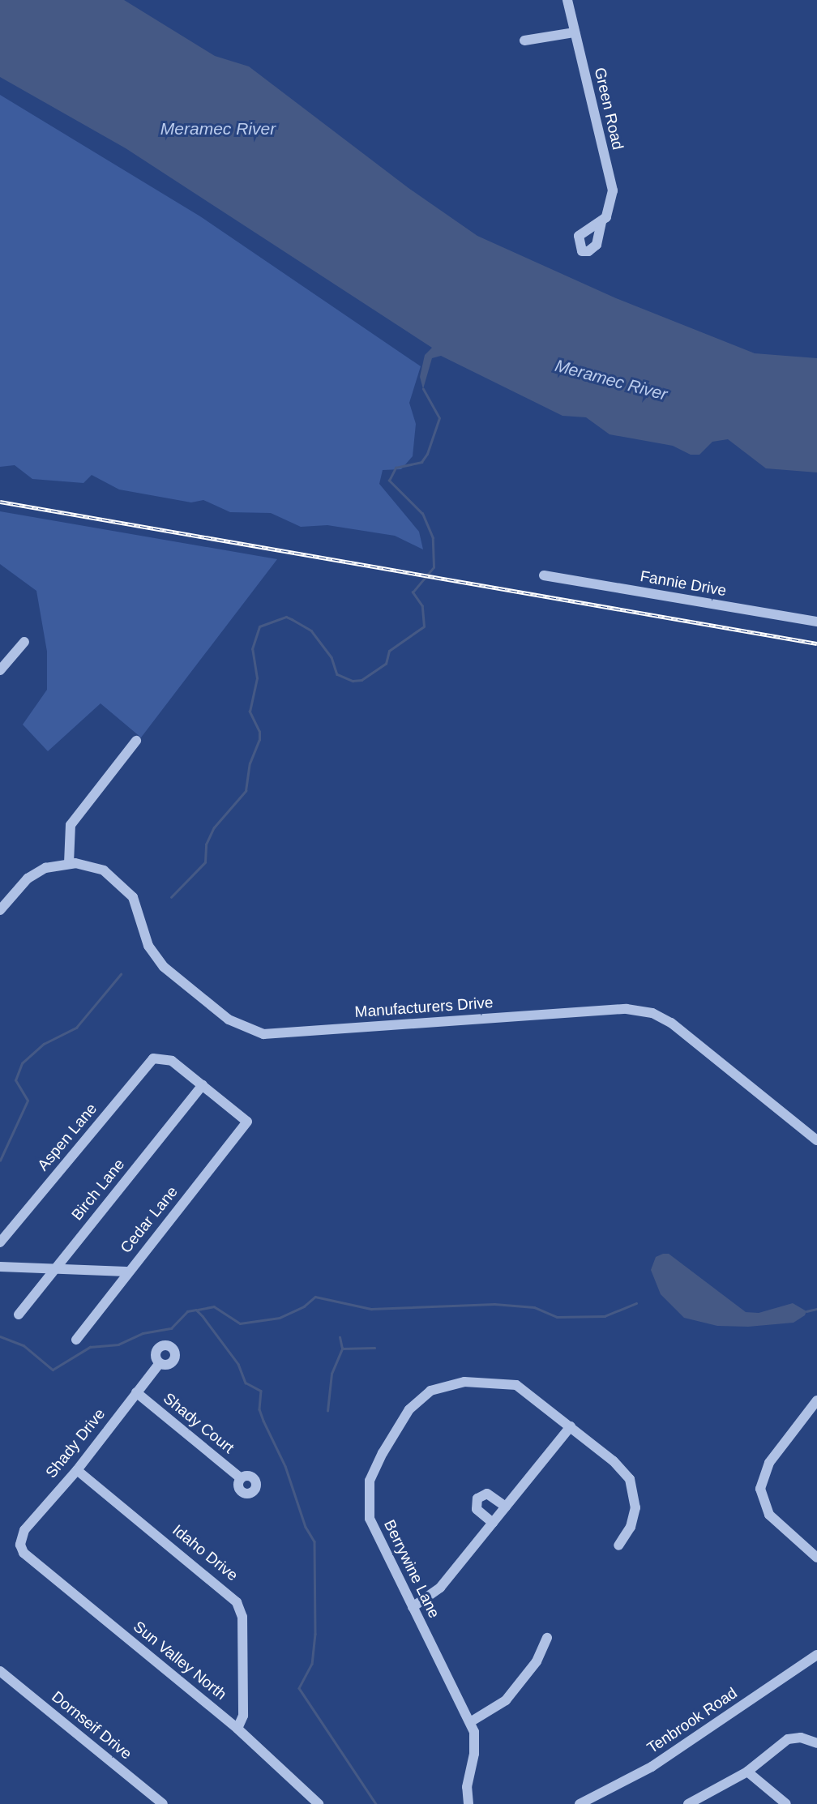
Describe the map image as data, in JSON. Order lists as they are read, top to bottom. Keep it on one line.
{"streets":{"street":["Green Road","Fannie Drive","Manufacturers Drive","Aspen Lane","Birch Lane","Cedar Lane","Shady Court","Shady Drive","Idaho Drive","Berrywine Lane","Sun Valley North","Tenbrook Road","Dornseif Drive"]},"crossings":[["Aspen Lane","Birch Lane"],["Aspen Lane","Cedar Lane"],["Birch Lane","Cedar Lane"],["Shady Court","Shady Drive"],["Shady Drive","Idaho Drive"],["Shady Drive","Sun Valley North"],["Idaho Drive","Sun Valley North"]],"water":["Meramec River"]}
